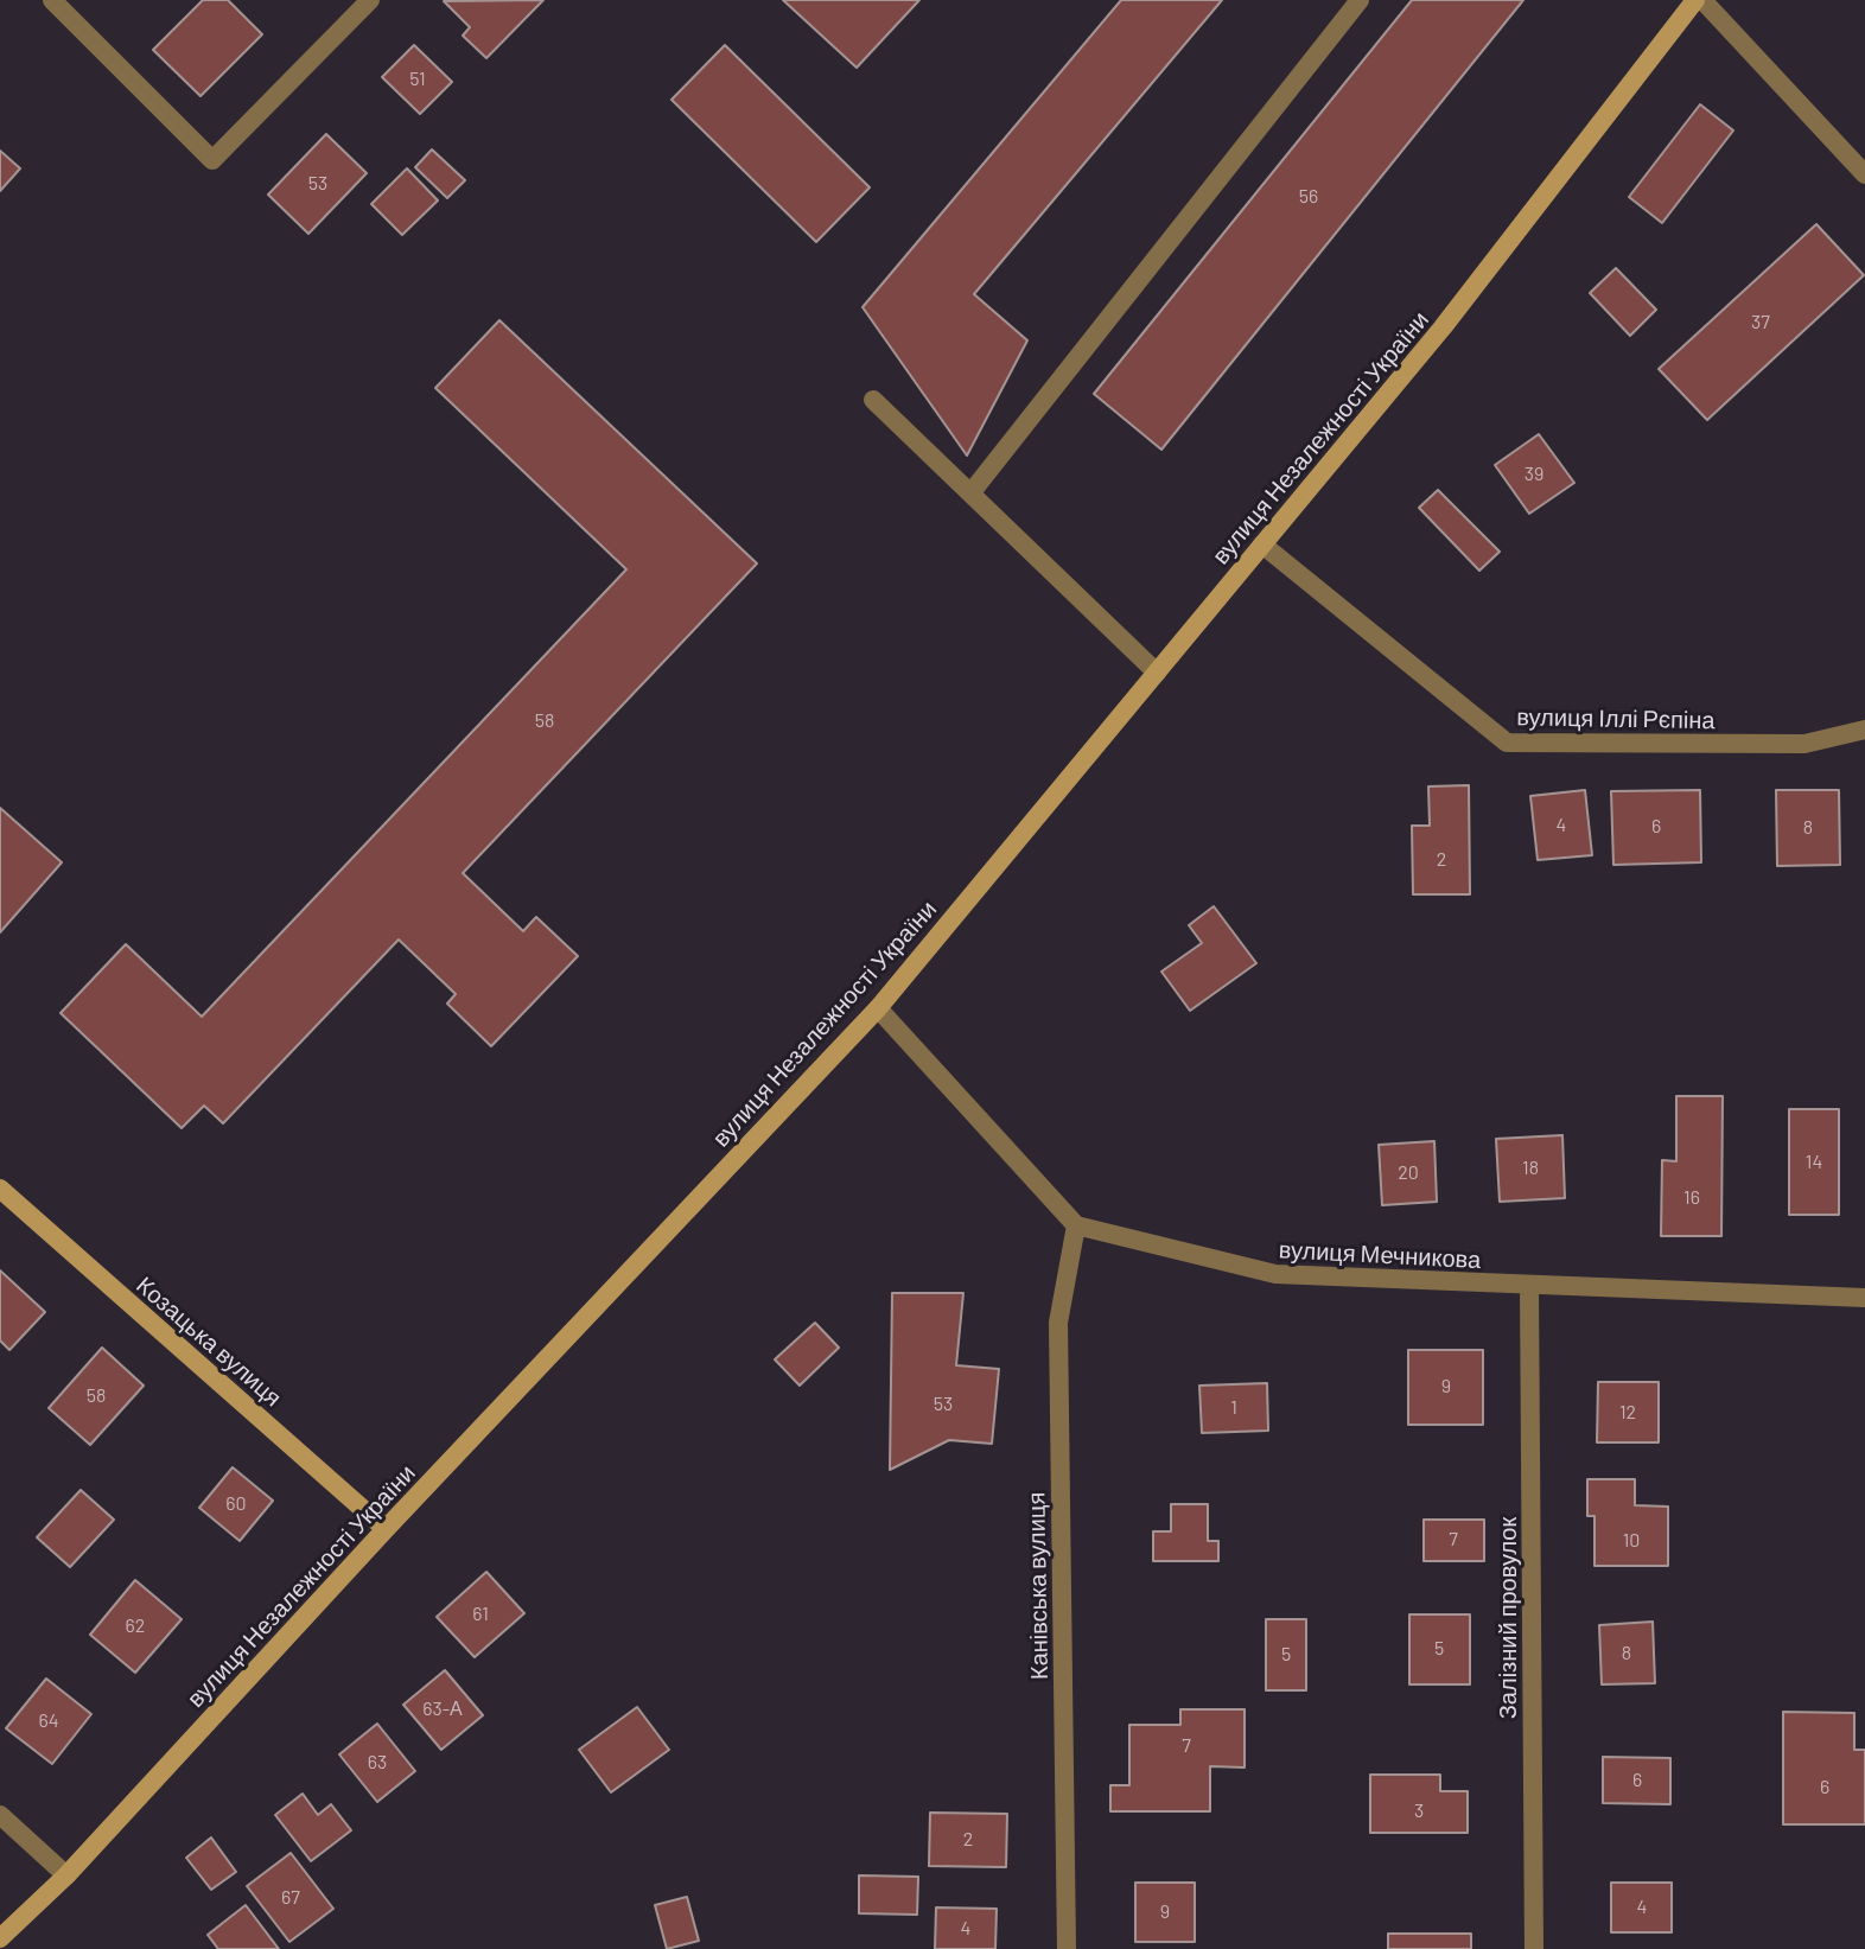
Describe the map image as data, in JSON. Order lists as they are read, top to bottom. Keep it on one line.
{"streets":{"street":["вулиця Незалежності України","вулиця Іллі Рєпіна","вулиця Мечникова","Козацька вулиця","Канівська вулиця","Залізний провулок"]},"crossings":[["вулиця Незалежності України","вулиця Іллі Рєпіна"],["вулиця Незалежності України","Козацька вулиця"],["вулиця Мечникова","Канівська вулиця"],["вулиця Мечникова","Залізний провулок"]],"house_numbers":["51","53","56","37","39","58","4","6","8","2","14","18","20","16","9","58","53","1","12","60","7","10","61","62","5","8","5","63-А","64","7","63","6","6","3","2","67","4","9","4"]}
